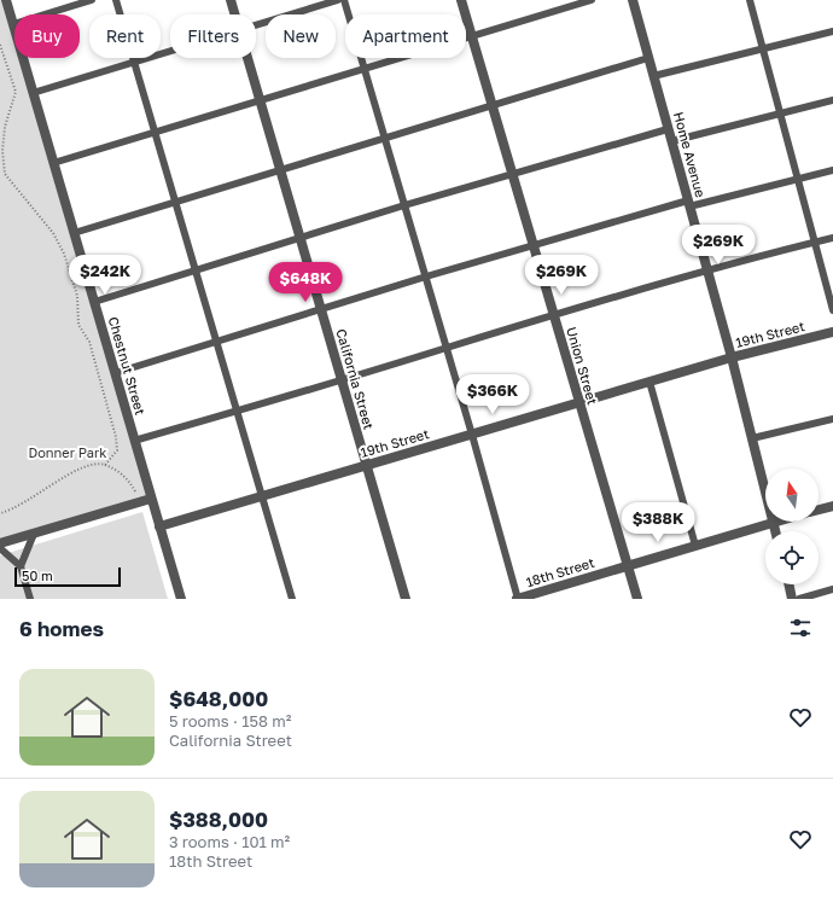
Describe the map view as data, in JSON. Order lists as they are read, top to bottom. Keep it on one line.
{"streets":{"street":["Home Avenue","19th Street","Chestnut Street","Union Street","California Street","18th Street"]},"crossings":[["Home Avenue","19th Street"],["Home Avenue","18th Street"],["19th Street","Chestnut Street"],["19th Street","Union Street"],["19th Street","California Street"],["Union Street","18th Street"]],"parks":["Donner Park"],"scale_bar":"50 m","north":"top","page":{"chip":["Buy","Rent","Filters","New","Apartment"],"price":["$269K","$242K","$269K","$648K","$366K","$388K"],"scale":"50 m","heading":"6 homes","list":[{"name":"$648,000","note":"5 rooms · 158 m² · California Street"},{"name":"$388,000","note":"3 rooms · 101 m² · 18th Street"}]}}
